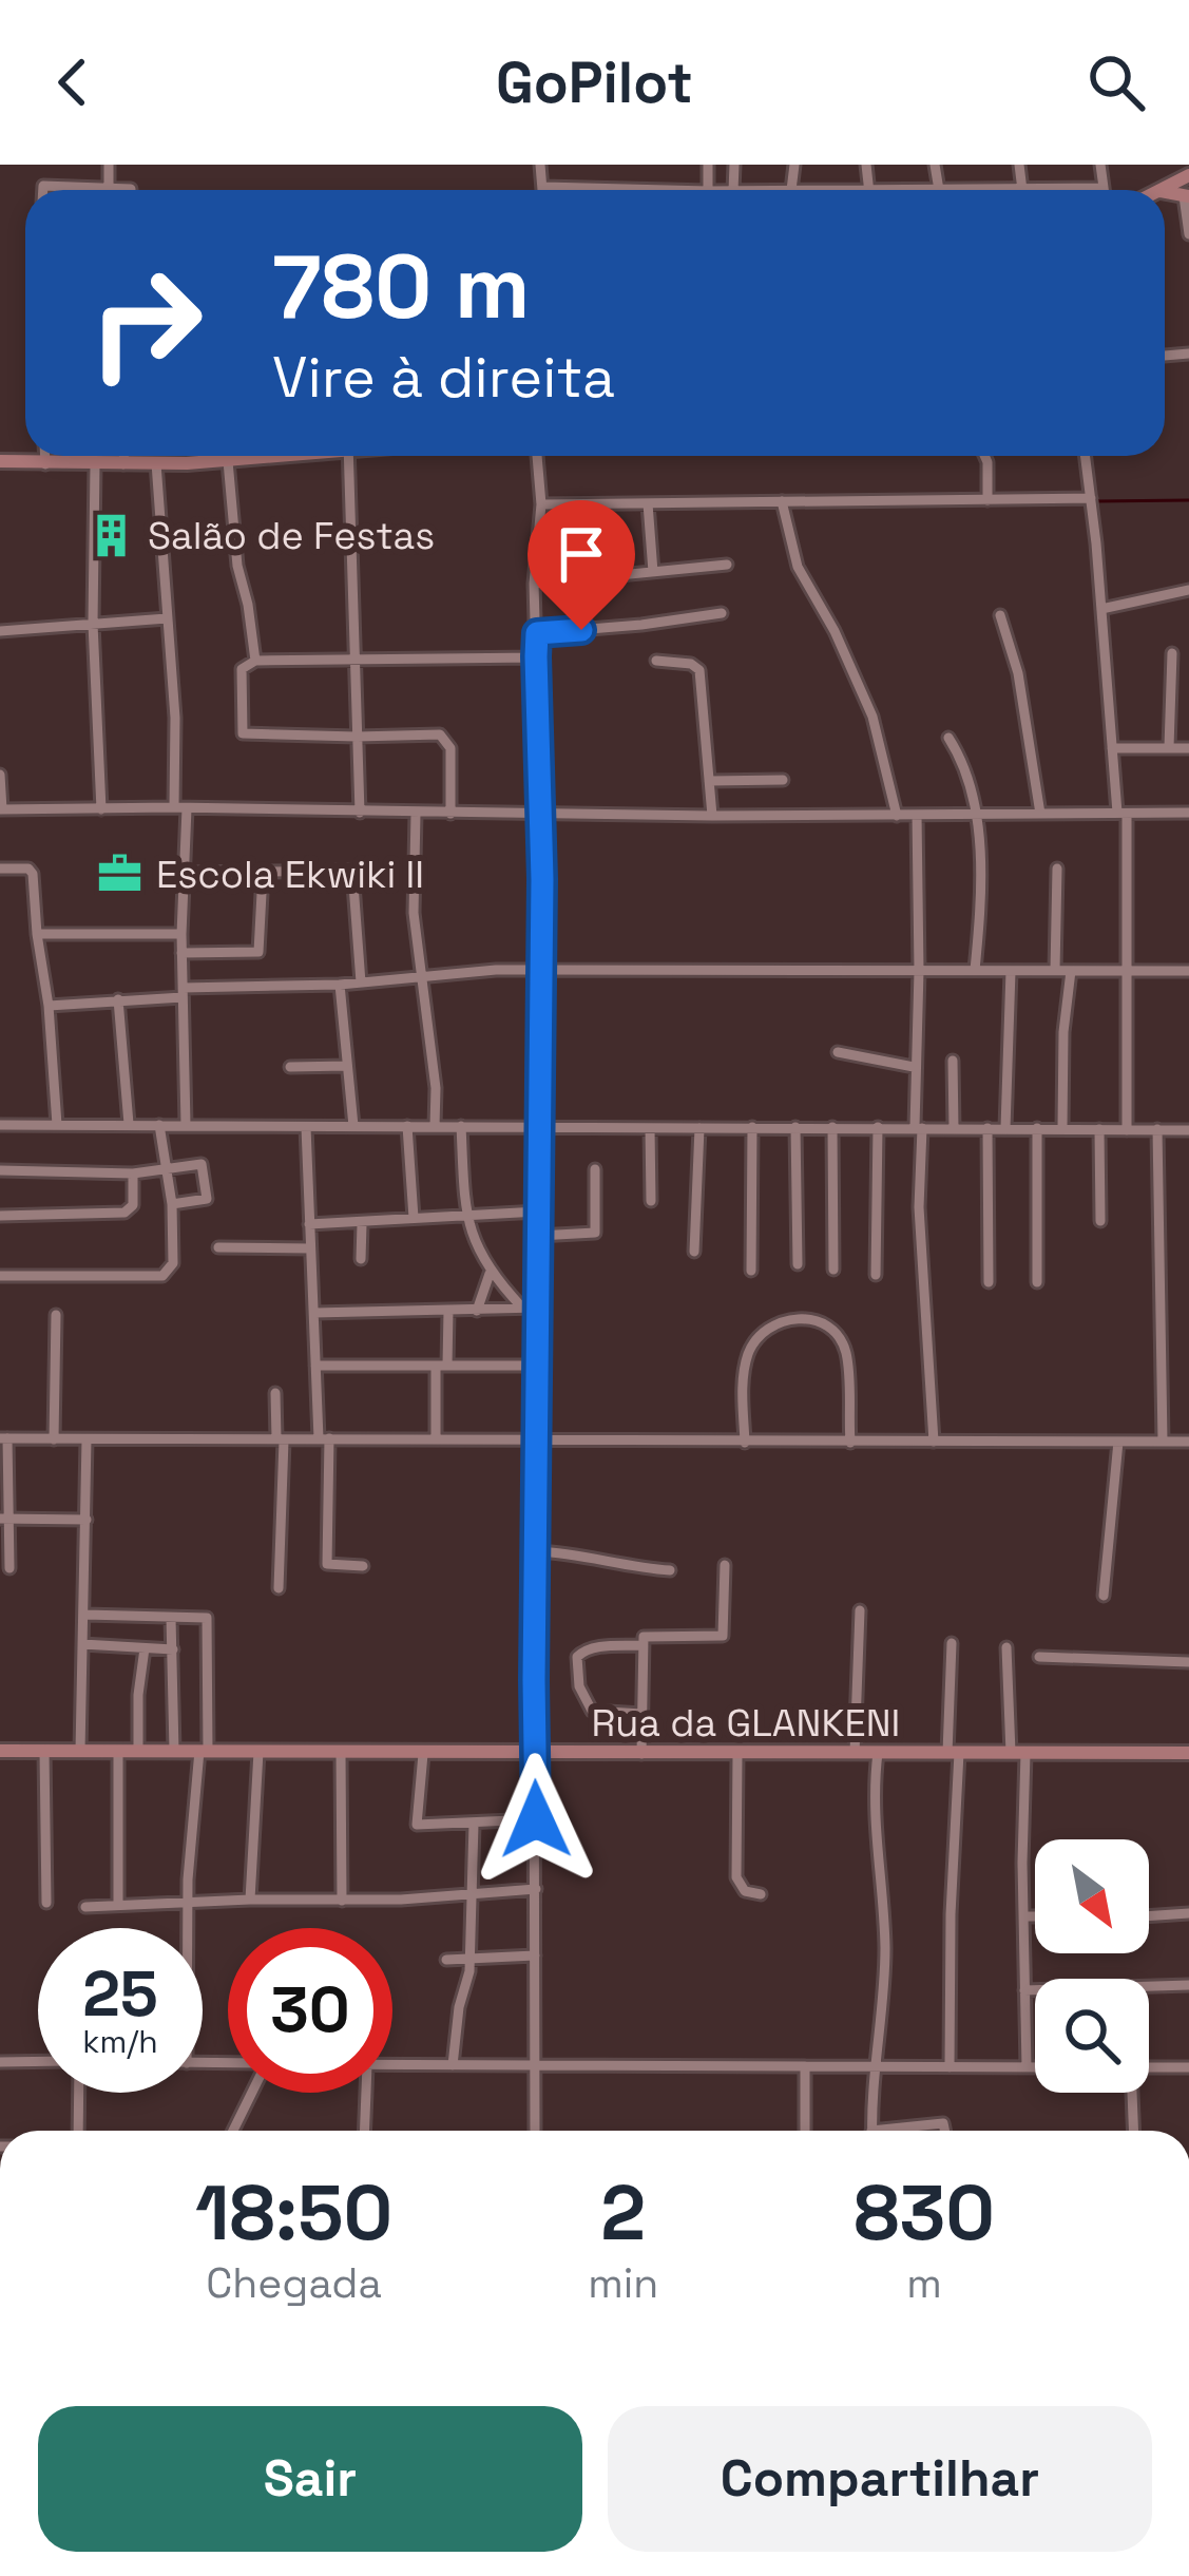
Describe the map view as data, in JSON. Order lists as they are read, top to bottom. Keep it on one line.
{"streets":{"street":["Rua da GLANKENI"]},"places":{"building":["Salão de Festas"],"office":["Escola Ekwiki II"]},"north":"bottom right","page":{"header":"GoPilot","turn":["780 m","Vire à direita"],"speed":"25 km/h","limit":"30","eta":["18:50","Chegada","2","min","830","m"],"buttons":["Sair","Compartilhar"]}}
